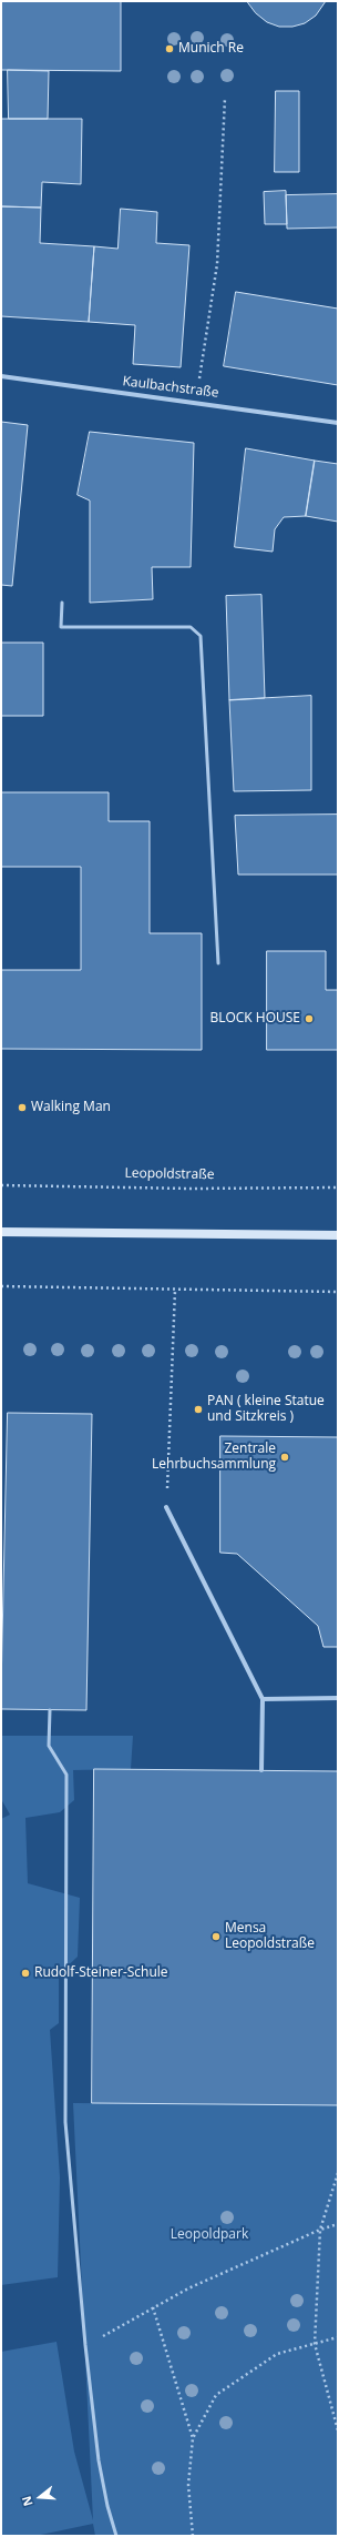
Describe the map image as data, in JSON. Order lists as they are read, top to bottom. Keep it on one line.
{"streets":{"street":["Kaulbachstraße"],"path":["Leopoldstraße"]},"parks":["Leopoldpark"],"places":["Munich Re","BLOCK HOUSE","Walking Man","PAN ( kleine Statue und Sitzkreis )","Zentrale Lehrbuchsammlung","Mensa Leopoldstraße","Rudolf-Steiner-Schule"],"north":"left"}
